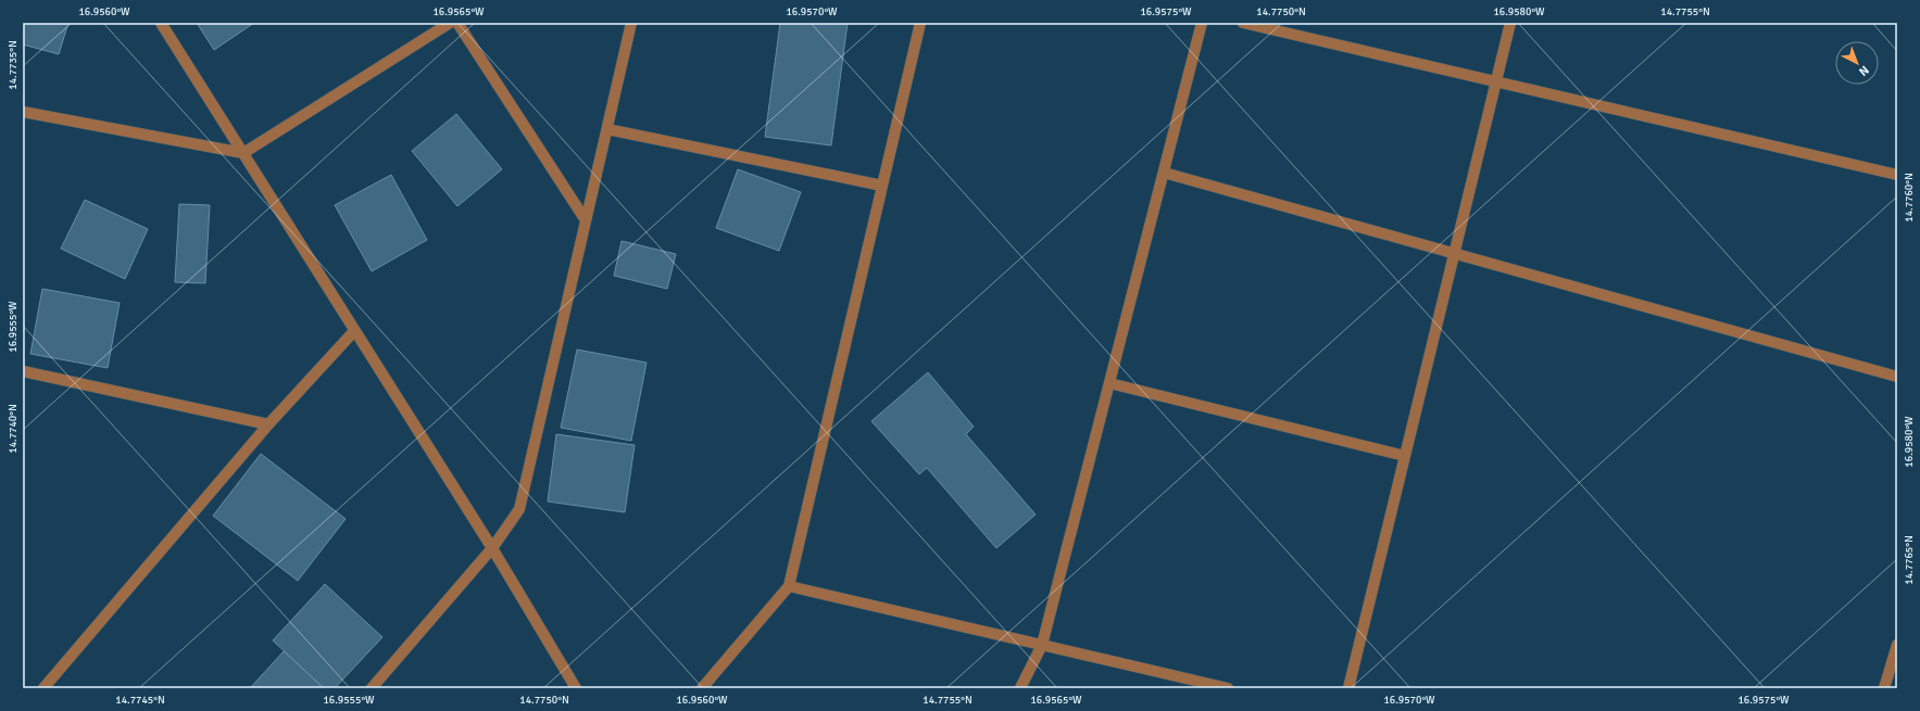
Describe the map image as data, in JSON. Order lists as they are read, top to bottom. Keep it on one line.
{"north":"bottom right","coordinates":["16.9560°W","16.9565°W","16.9570°W","16.9575°W","14.7750°N","16.9580°W","14.7755°N","14.7735°N","14.7760°N","16.9555°W","14.7740°N","14.7765°N","14.7745°N"]}
